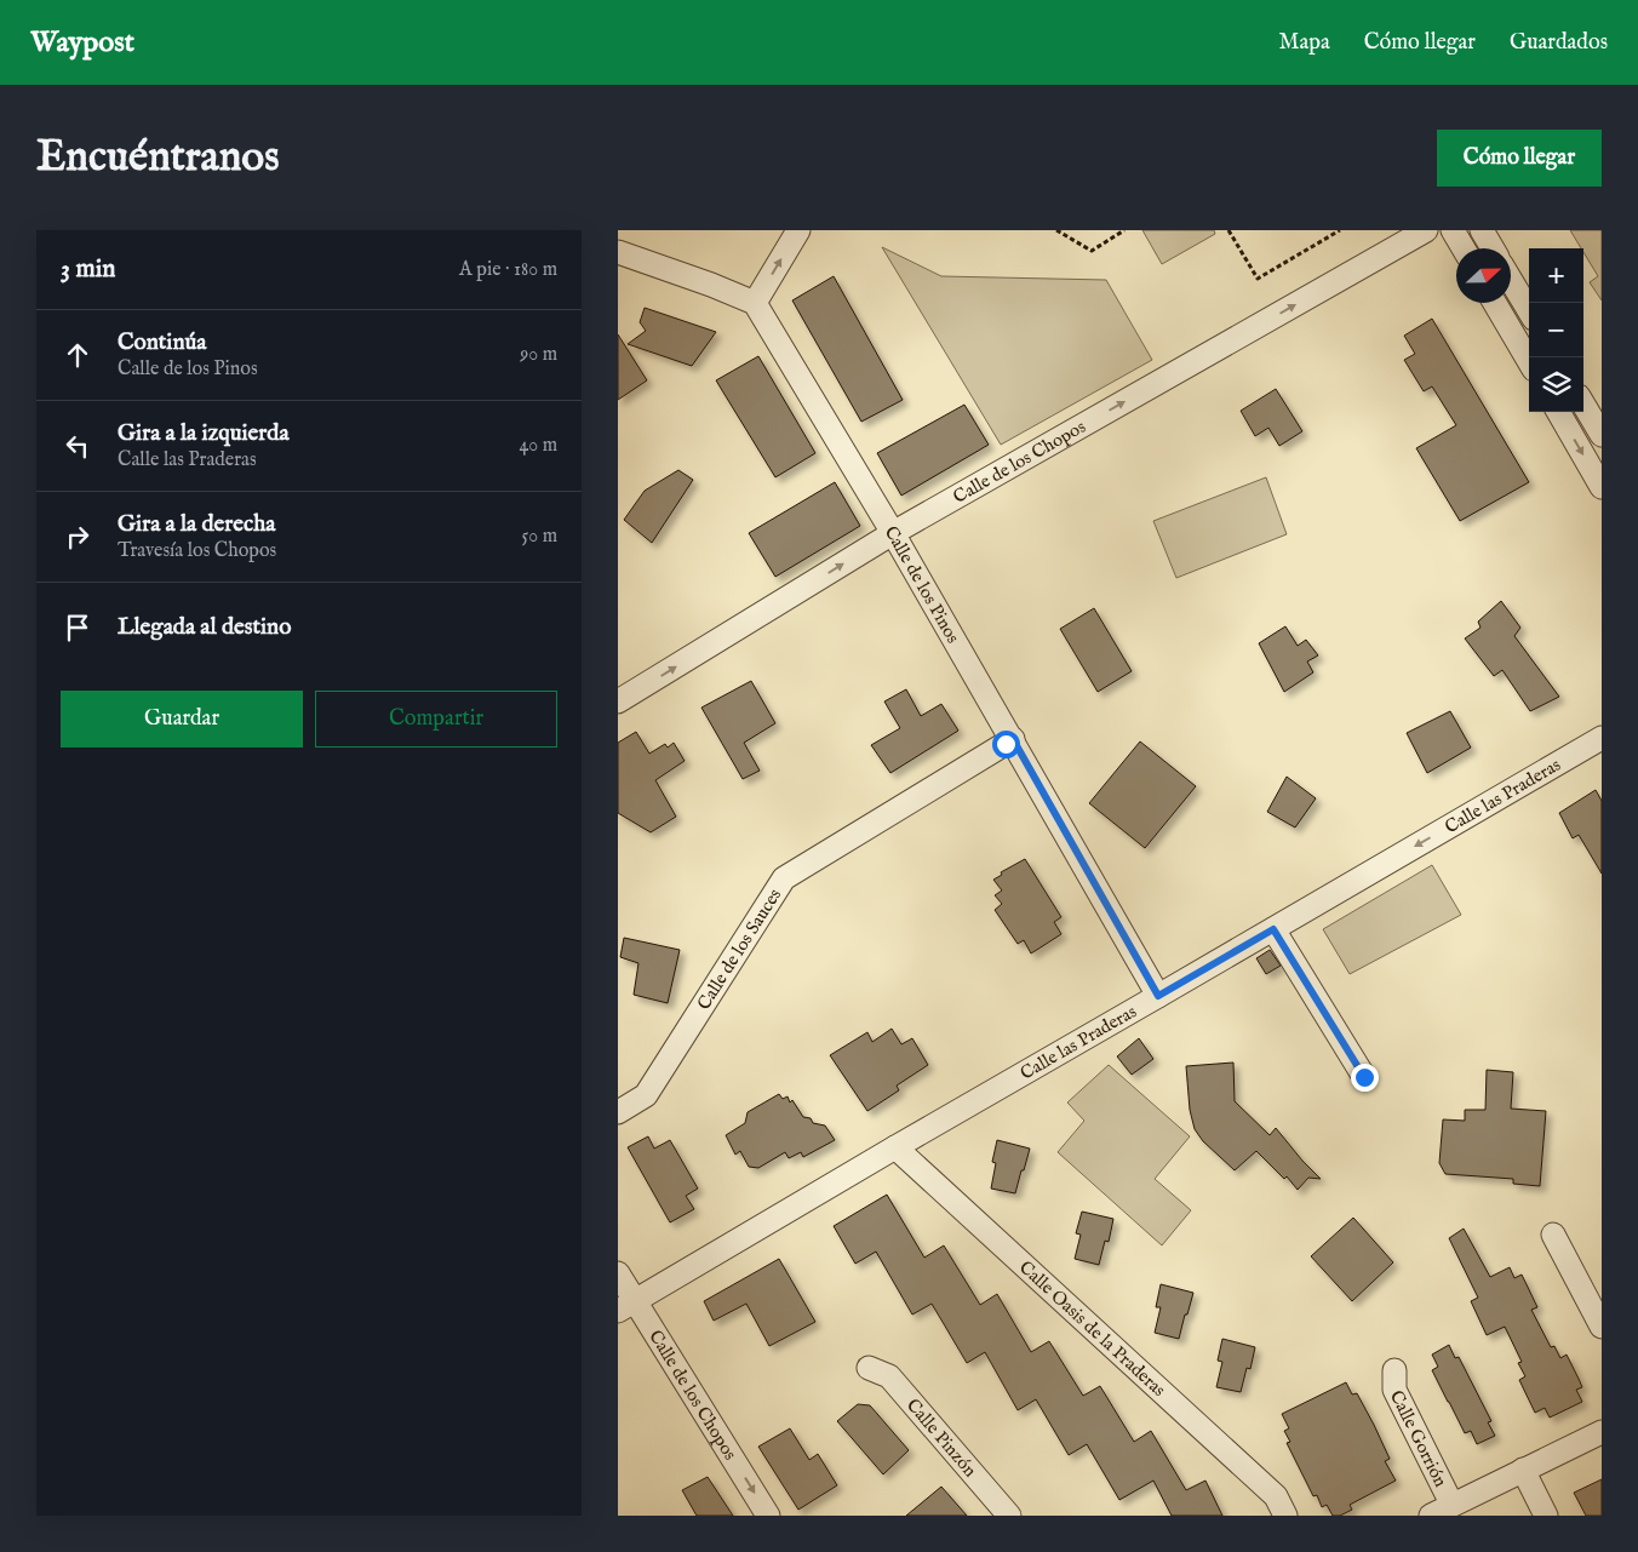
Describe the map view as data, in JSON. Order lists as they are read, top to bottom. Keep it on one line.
{"streets":{"street":["Calle de los Chopos","Calle de los Pinos","Calle las Praderas","Calle de los Sauces","Calle Oasis de la Praderas","Calle Pinzón","Calle Gorrión"]},"crossings":[["Calle de los Chopos","Calle de los Pinos"],["Calle de los Chopos","Calle las Praderas"],["Calle de los Pinos","Calle las Praderas"],["Calle de los Pinos","Calle de los Sauces"],["Calle las Praderas","Calle Oasis de la Praderas"]],"one_way":["Calle de los Chopos"],"north":"right","page":{"header":"Waypost","nav":["Mapa","Cómo llegar","Guardados"],"buttons":["Cómo llegar",["Guardar","Compartir"]],"title":"Encuéntranos","heading":["3 min","A pie · 180 m"],"map_buttons":["+","−"],"list":[["Continúa","Calle de los Pinos","90 m"],["Gira a la izquierda","Calle las Praderas","40 m"],["Gira a la derecha","Travesía los Chopos","50 m"],"Llegada al destino"]}}
